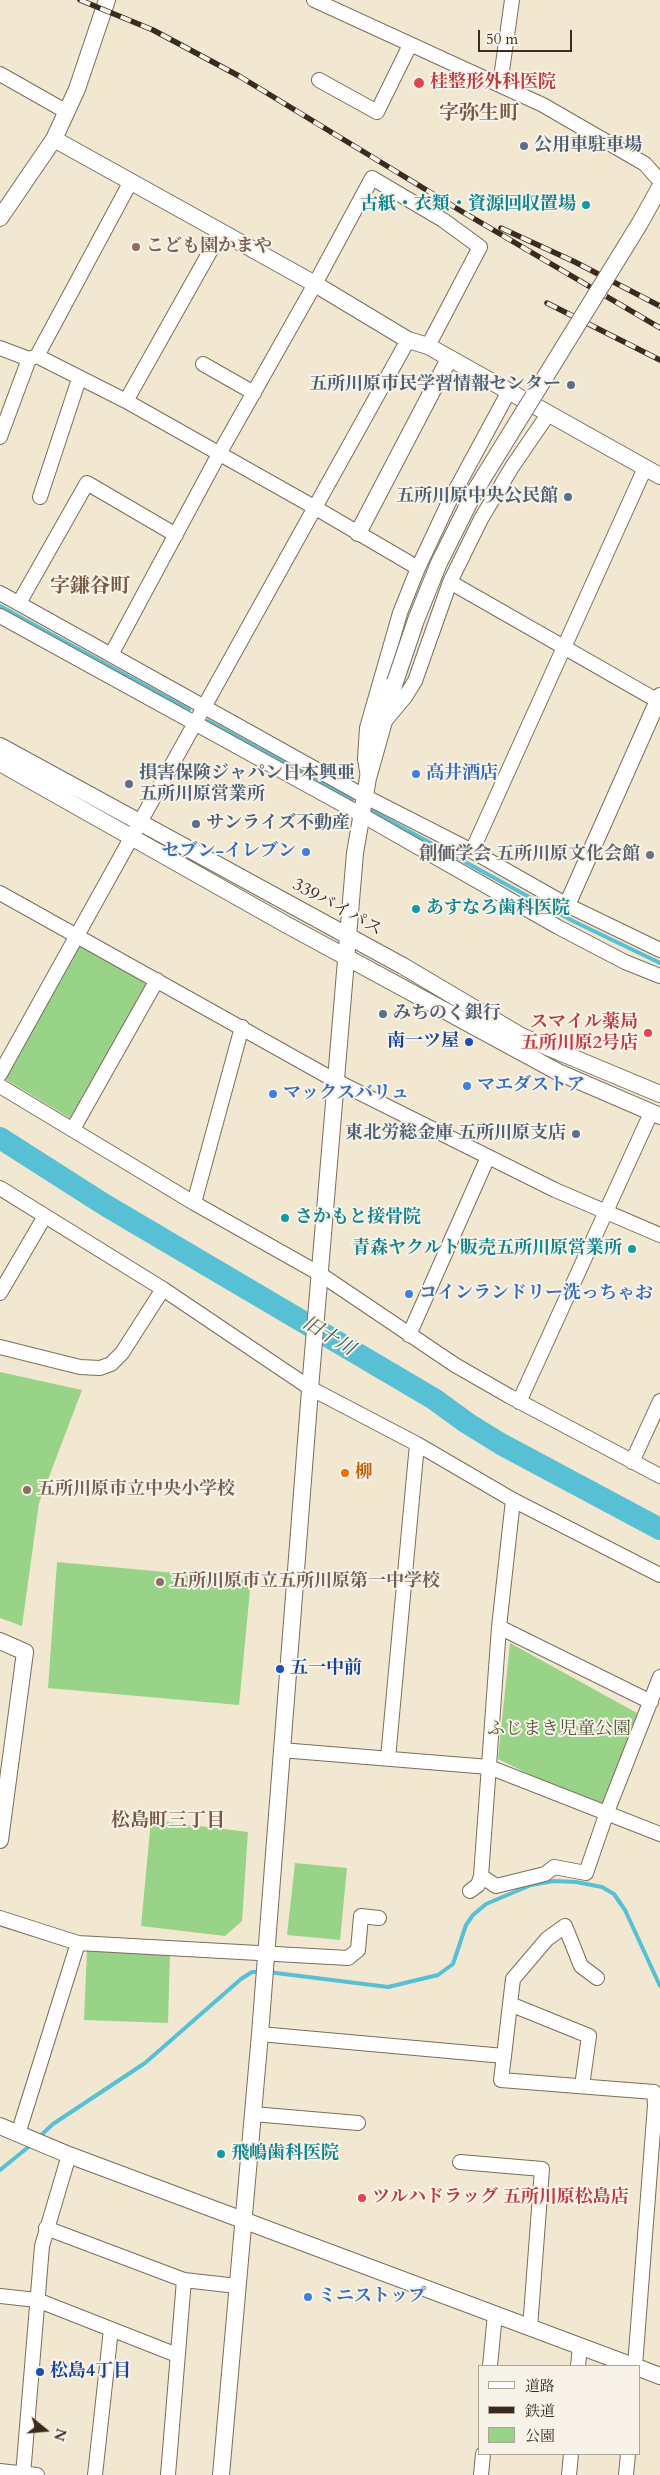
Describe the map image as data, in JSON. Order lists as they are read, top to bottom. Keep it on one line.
{"streets":{"street":["339バイパス"]},"districts":["字弥生町","字鎌谷町","松島町三丁目"],"water":["旧十川"],"parks":["ふじまき児童公園"],"places":["桂整形外科医院","公用車駐車場","古紙・衣類・資源回収置場","こども園かまや","五所川原市民学習情報センター","五所川原中央公民館","高井酒店","損害保険ジャパン日本興亜 五所川原営業所","サンライズ不動産","セブン-イレブン","創価学会 五所川原文化会館","あすなろ歯科医院","みちのく銀行","スマイル薬局 五所川原2号店","南一ツ屋","マエダストア","マックスバリュ","東北労総金庫 五所川原支店","さかもと接骨院","青森ヤクルト販売五所川原営業所","コインランドリー洗っちゃお","柳","五所川原市立中央小学校","五所川原市立五所川原第一中学校","五一中前","飛嶋歯科医院","ツルハドラッグ 五所川原松島店","ミニストップ","松島4丁目"],"legend":["道路","鉄道","公園"],"scale_bar":"50 m","north":"right"}
